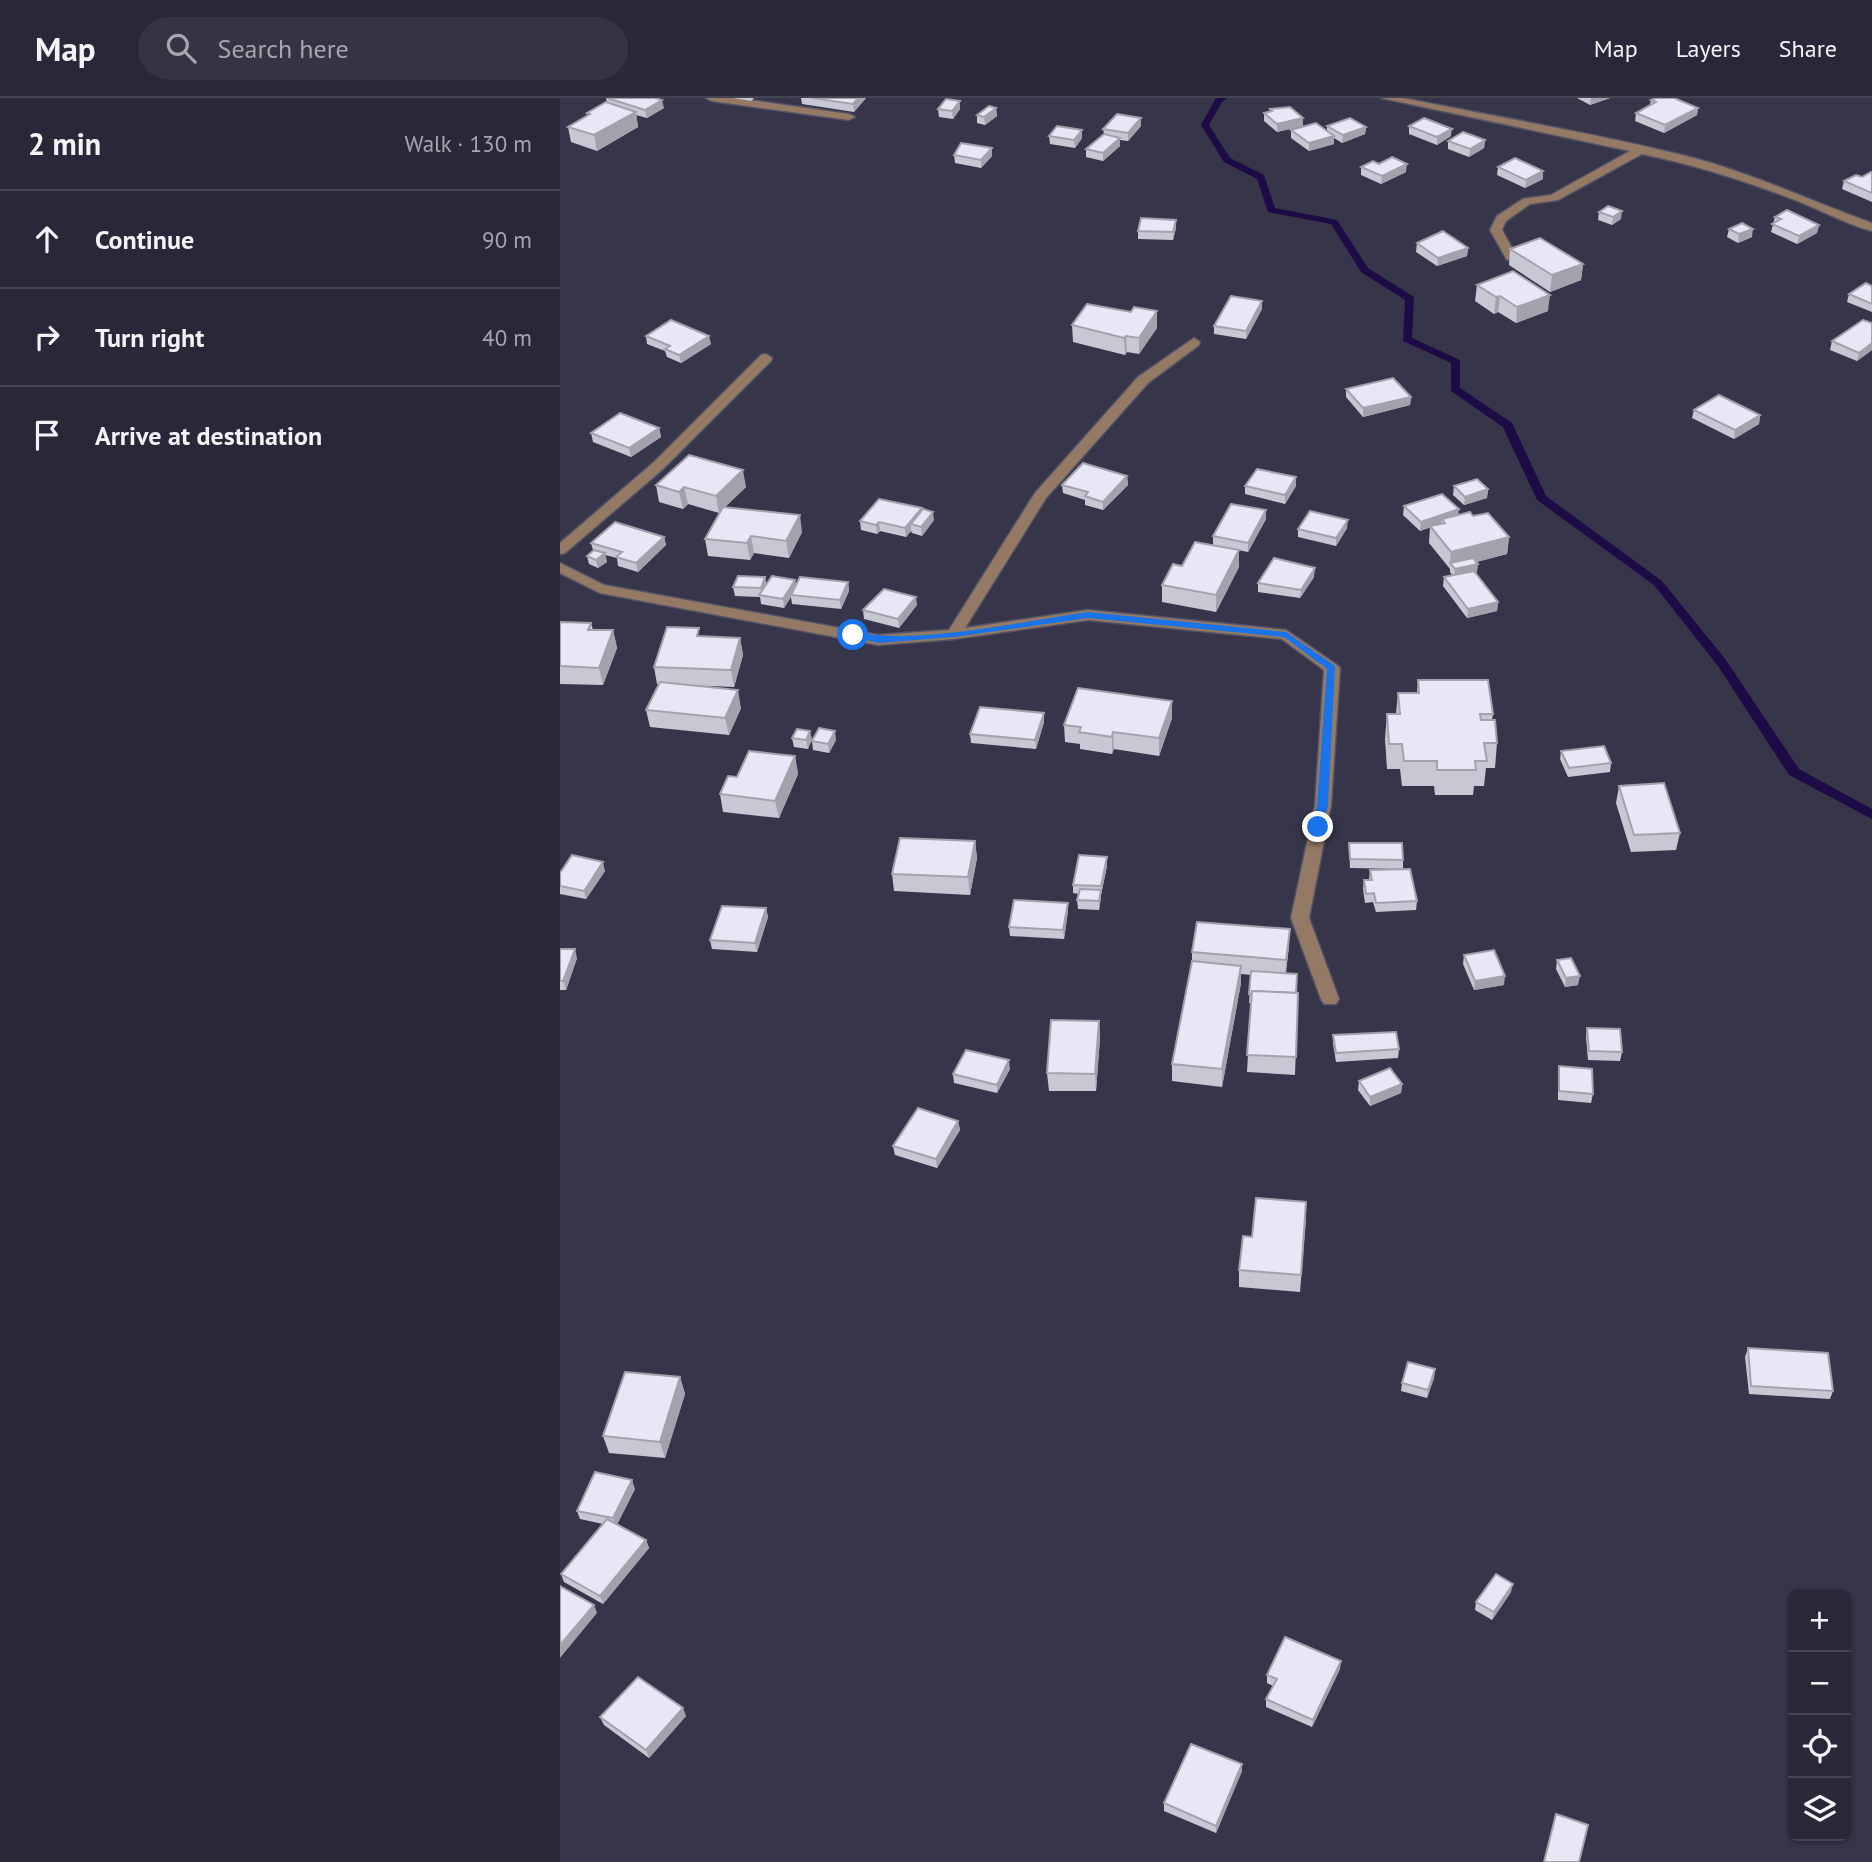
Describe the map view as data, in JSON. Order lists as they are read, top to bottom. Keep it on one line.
{"page":{"header":"Map","search":"Search here","nav":["Map","Layers","Share"],"heading":["2 min","Walk · 130 m"],"list":[["Continue","90 m"],["Turn right","40 m"],"Arrive at destination"],"map_buttons":["+","−"]}}
